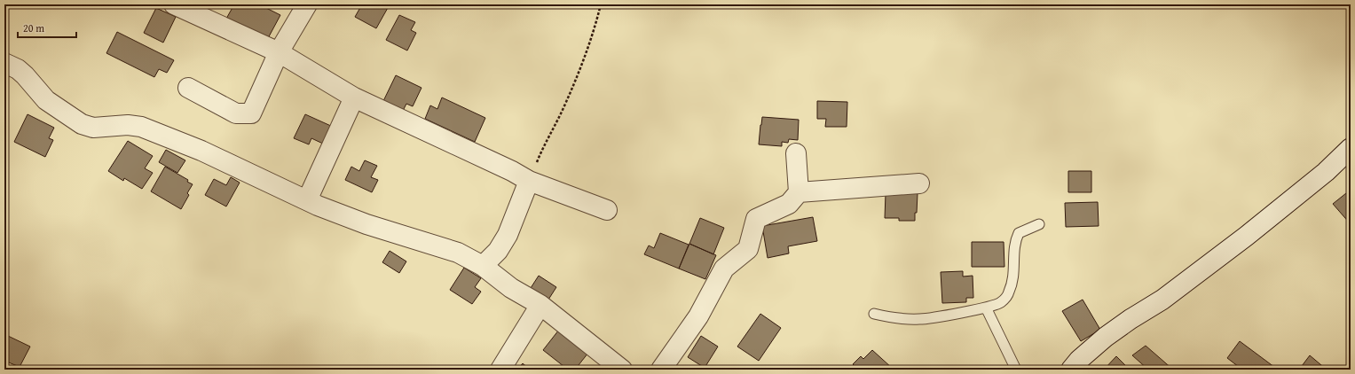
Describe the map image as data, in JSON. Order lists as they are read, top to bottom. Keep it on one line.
{"scale_bar":"20 m"}
